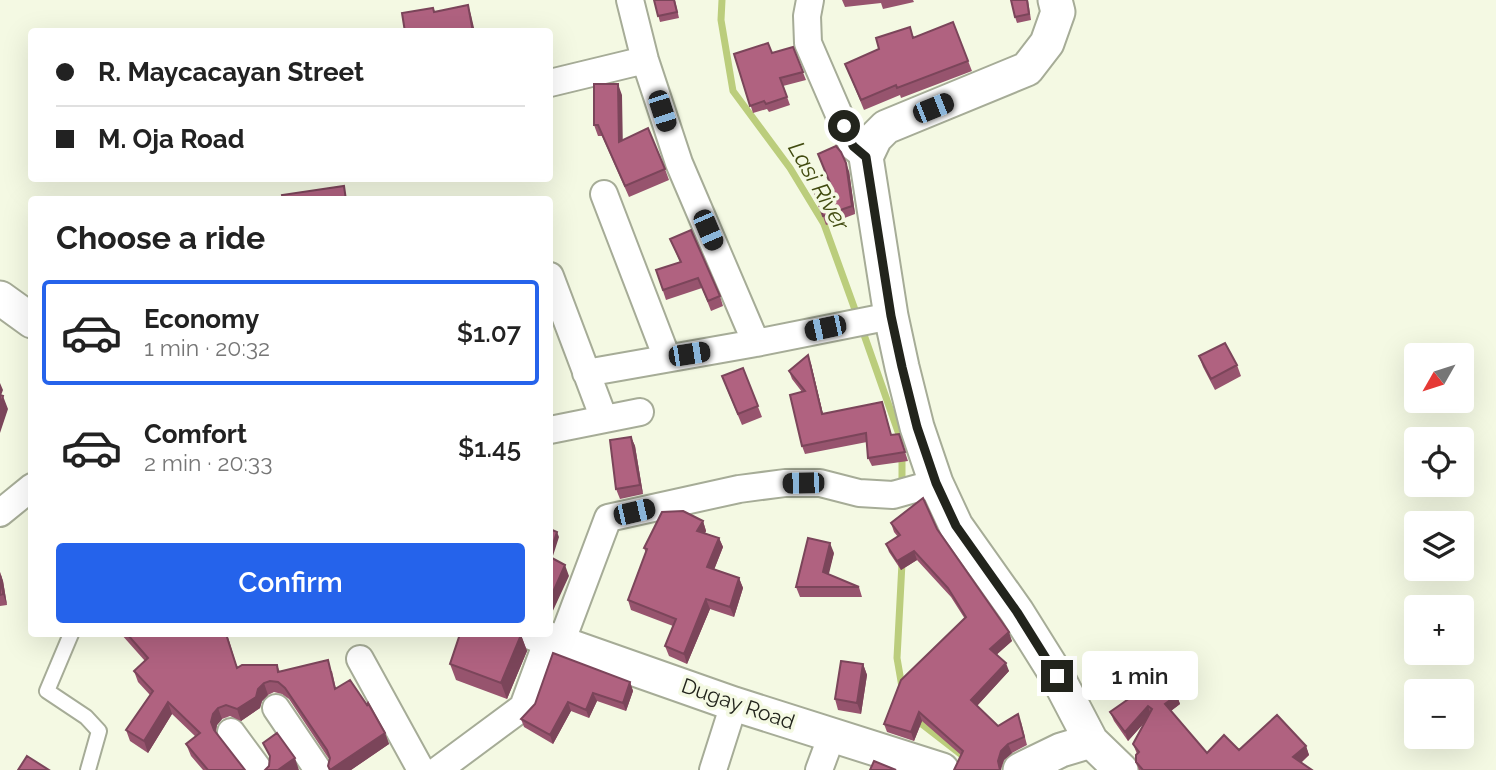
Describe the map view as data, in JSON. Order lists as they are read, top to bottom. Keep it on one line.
{"streets":{"street":["Dugay Road"]},"water":["Lasi River"],"north":"bottom left","page":{"banner":["R. Maycacayan Street","M. Oja Road"],"heading":"Choose a ride","list":[{"name":"Economy","note":"1 min · 20:32","value":"$1.07"},{"name":"Comfort","note":"2 min · 20:33","value":"$1.45"}],"map_buttons":["+","−"],"buttons":"Confirm","bubble":"1 min"}}
